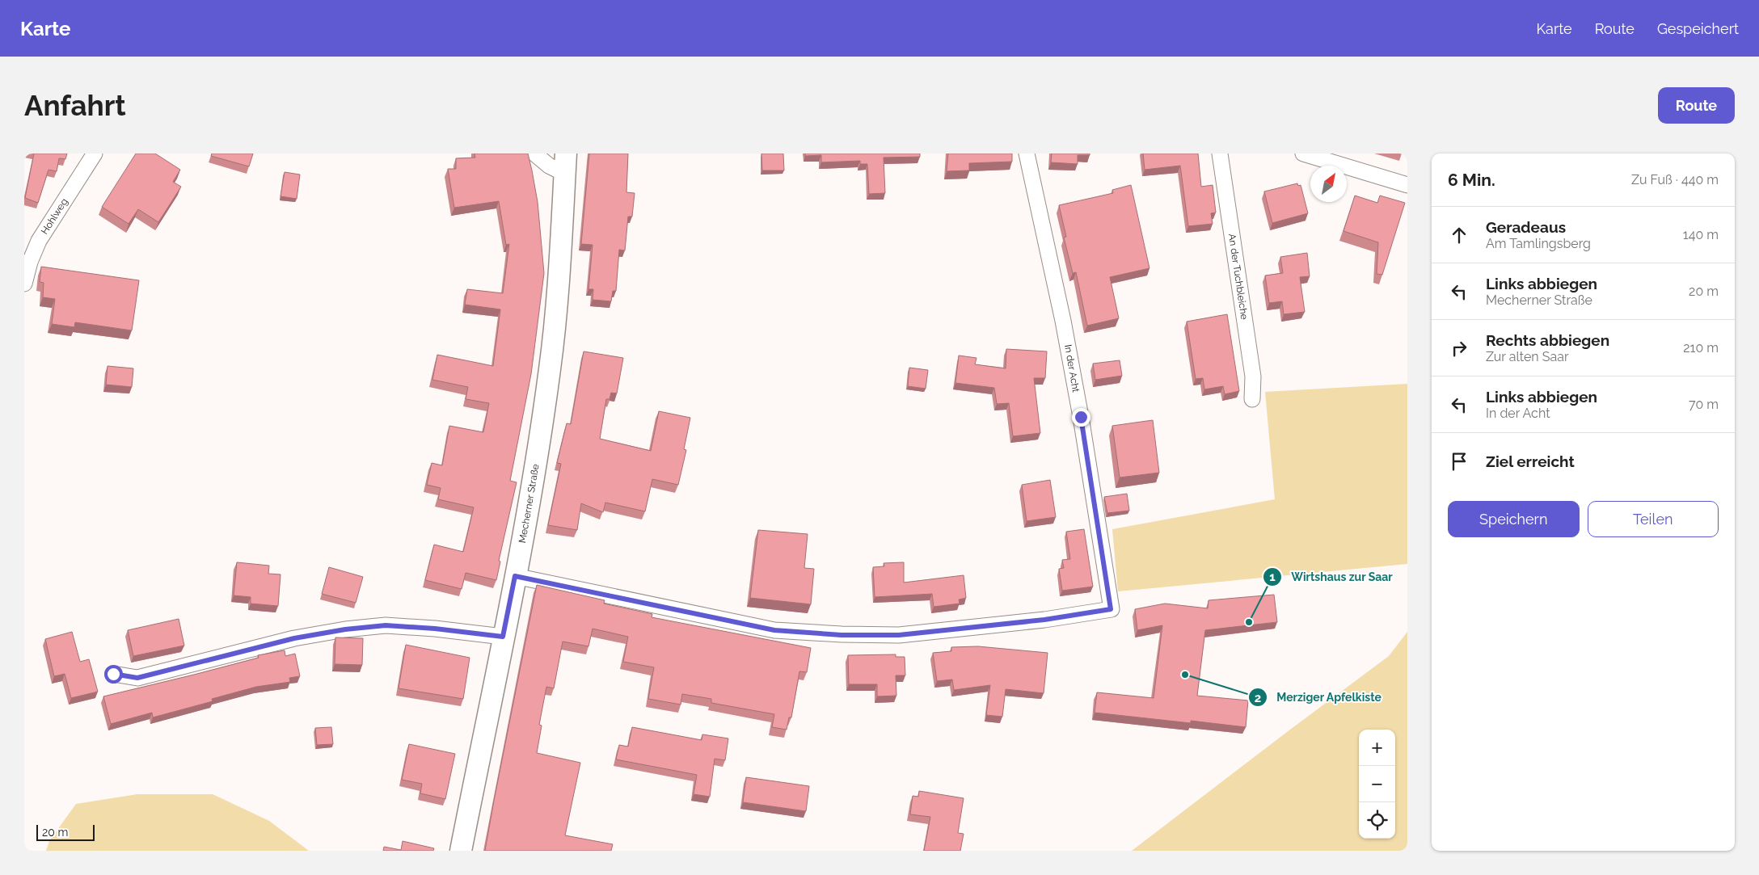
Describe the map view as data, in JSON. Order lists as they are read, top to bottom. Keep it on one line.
{"streets":{"main road":["Mecherner Straße"],"street":["Hohlweg","An der Tuchbleiche","In der Acht"]},"crossings":[["In der Acht","Mecherner Straße"]],"places":["Wirtshaus zur Saar","Merziger Apfelkiste"],"scale_bar":"20 m","north":"top right","page":{"header":"Karte","nav":["Karte","Route","Gespeichert"],"buttons":["Route",["Speichern","Teilen"]],"title":"Anfahrt","heading":["6 Min.","Zu Fuß · 440 m"],"list":[["Geradeaus","Am Tamlingsberg","140 m"],["Links abbiegen","Mecherner Straße","20 m"],["Rechts abbiegen","Zur alten Saar","210 m"],["Links abbiegen","In der Acht","70 m"],"Ziel erreicht"],"map_buttons":["+","−"],"scale":"20 m"}}
